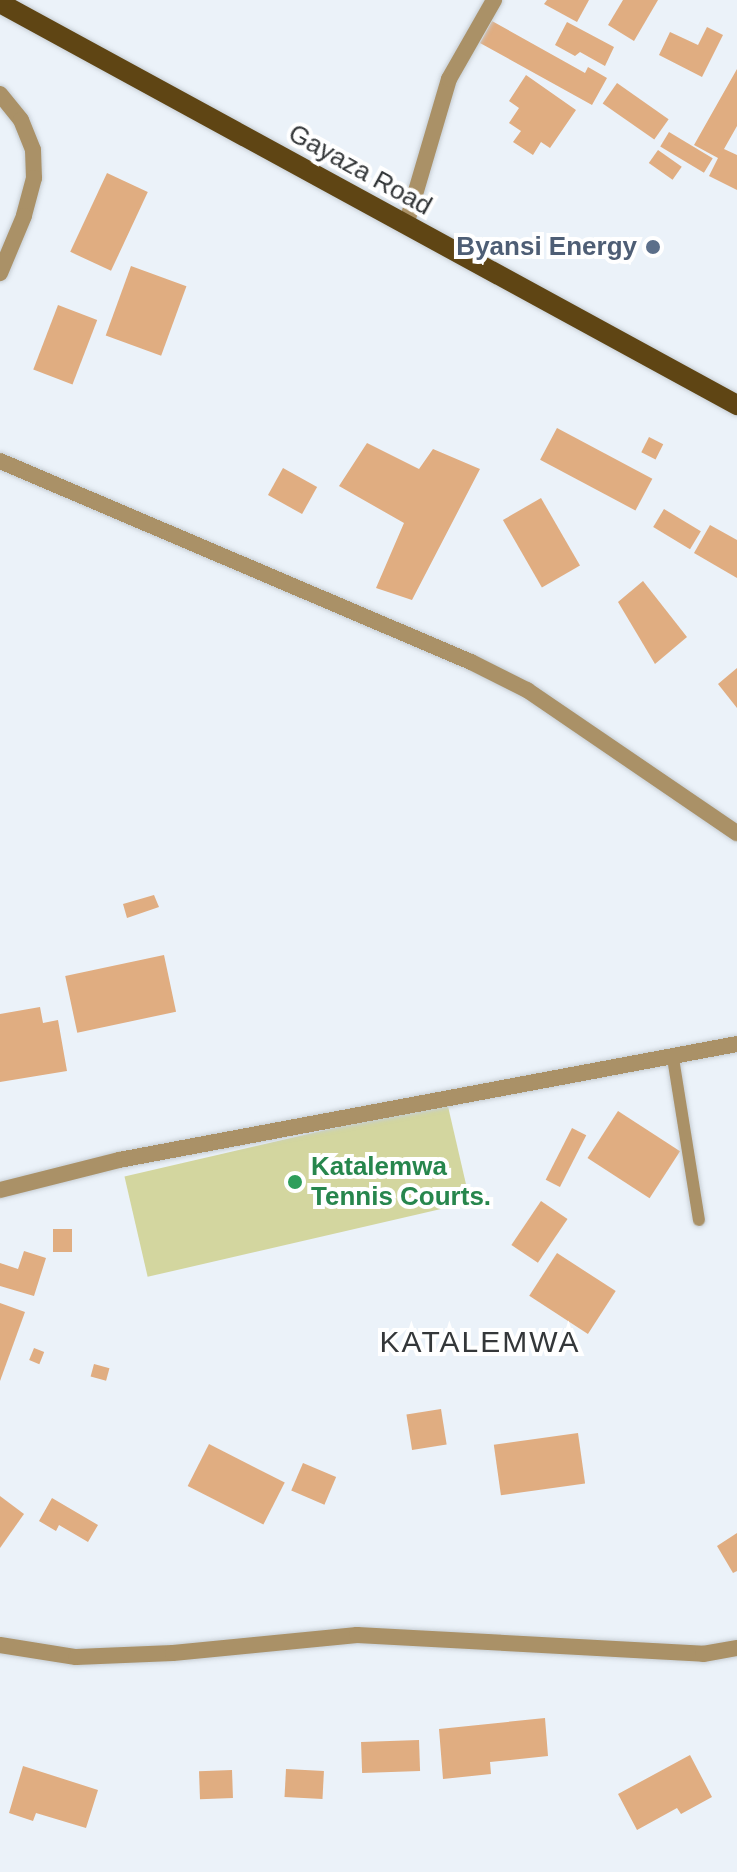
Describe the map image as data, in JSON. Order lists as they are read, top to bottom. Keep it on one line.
{"streets":{"main road":["Gayaza Road"]},"districts":["KATALEMWA"],"places":["Byansi Energy","Katalemwa Tennis Courts."]}
